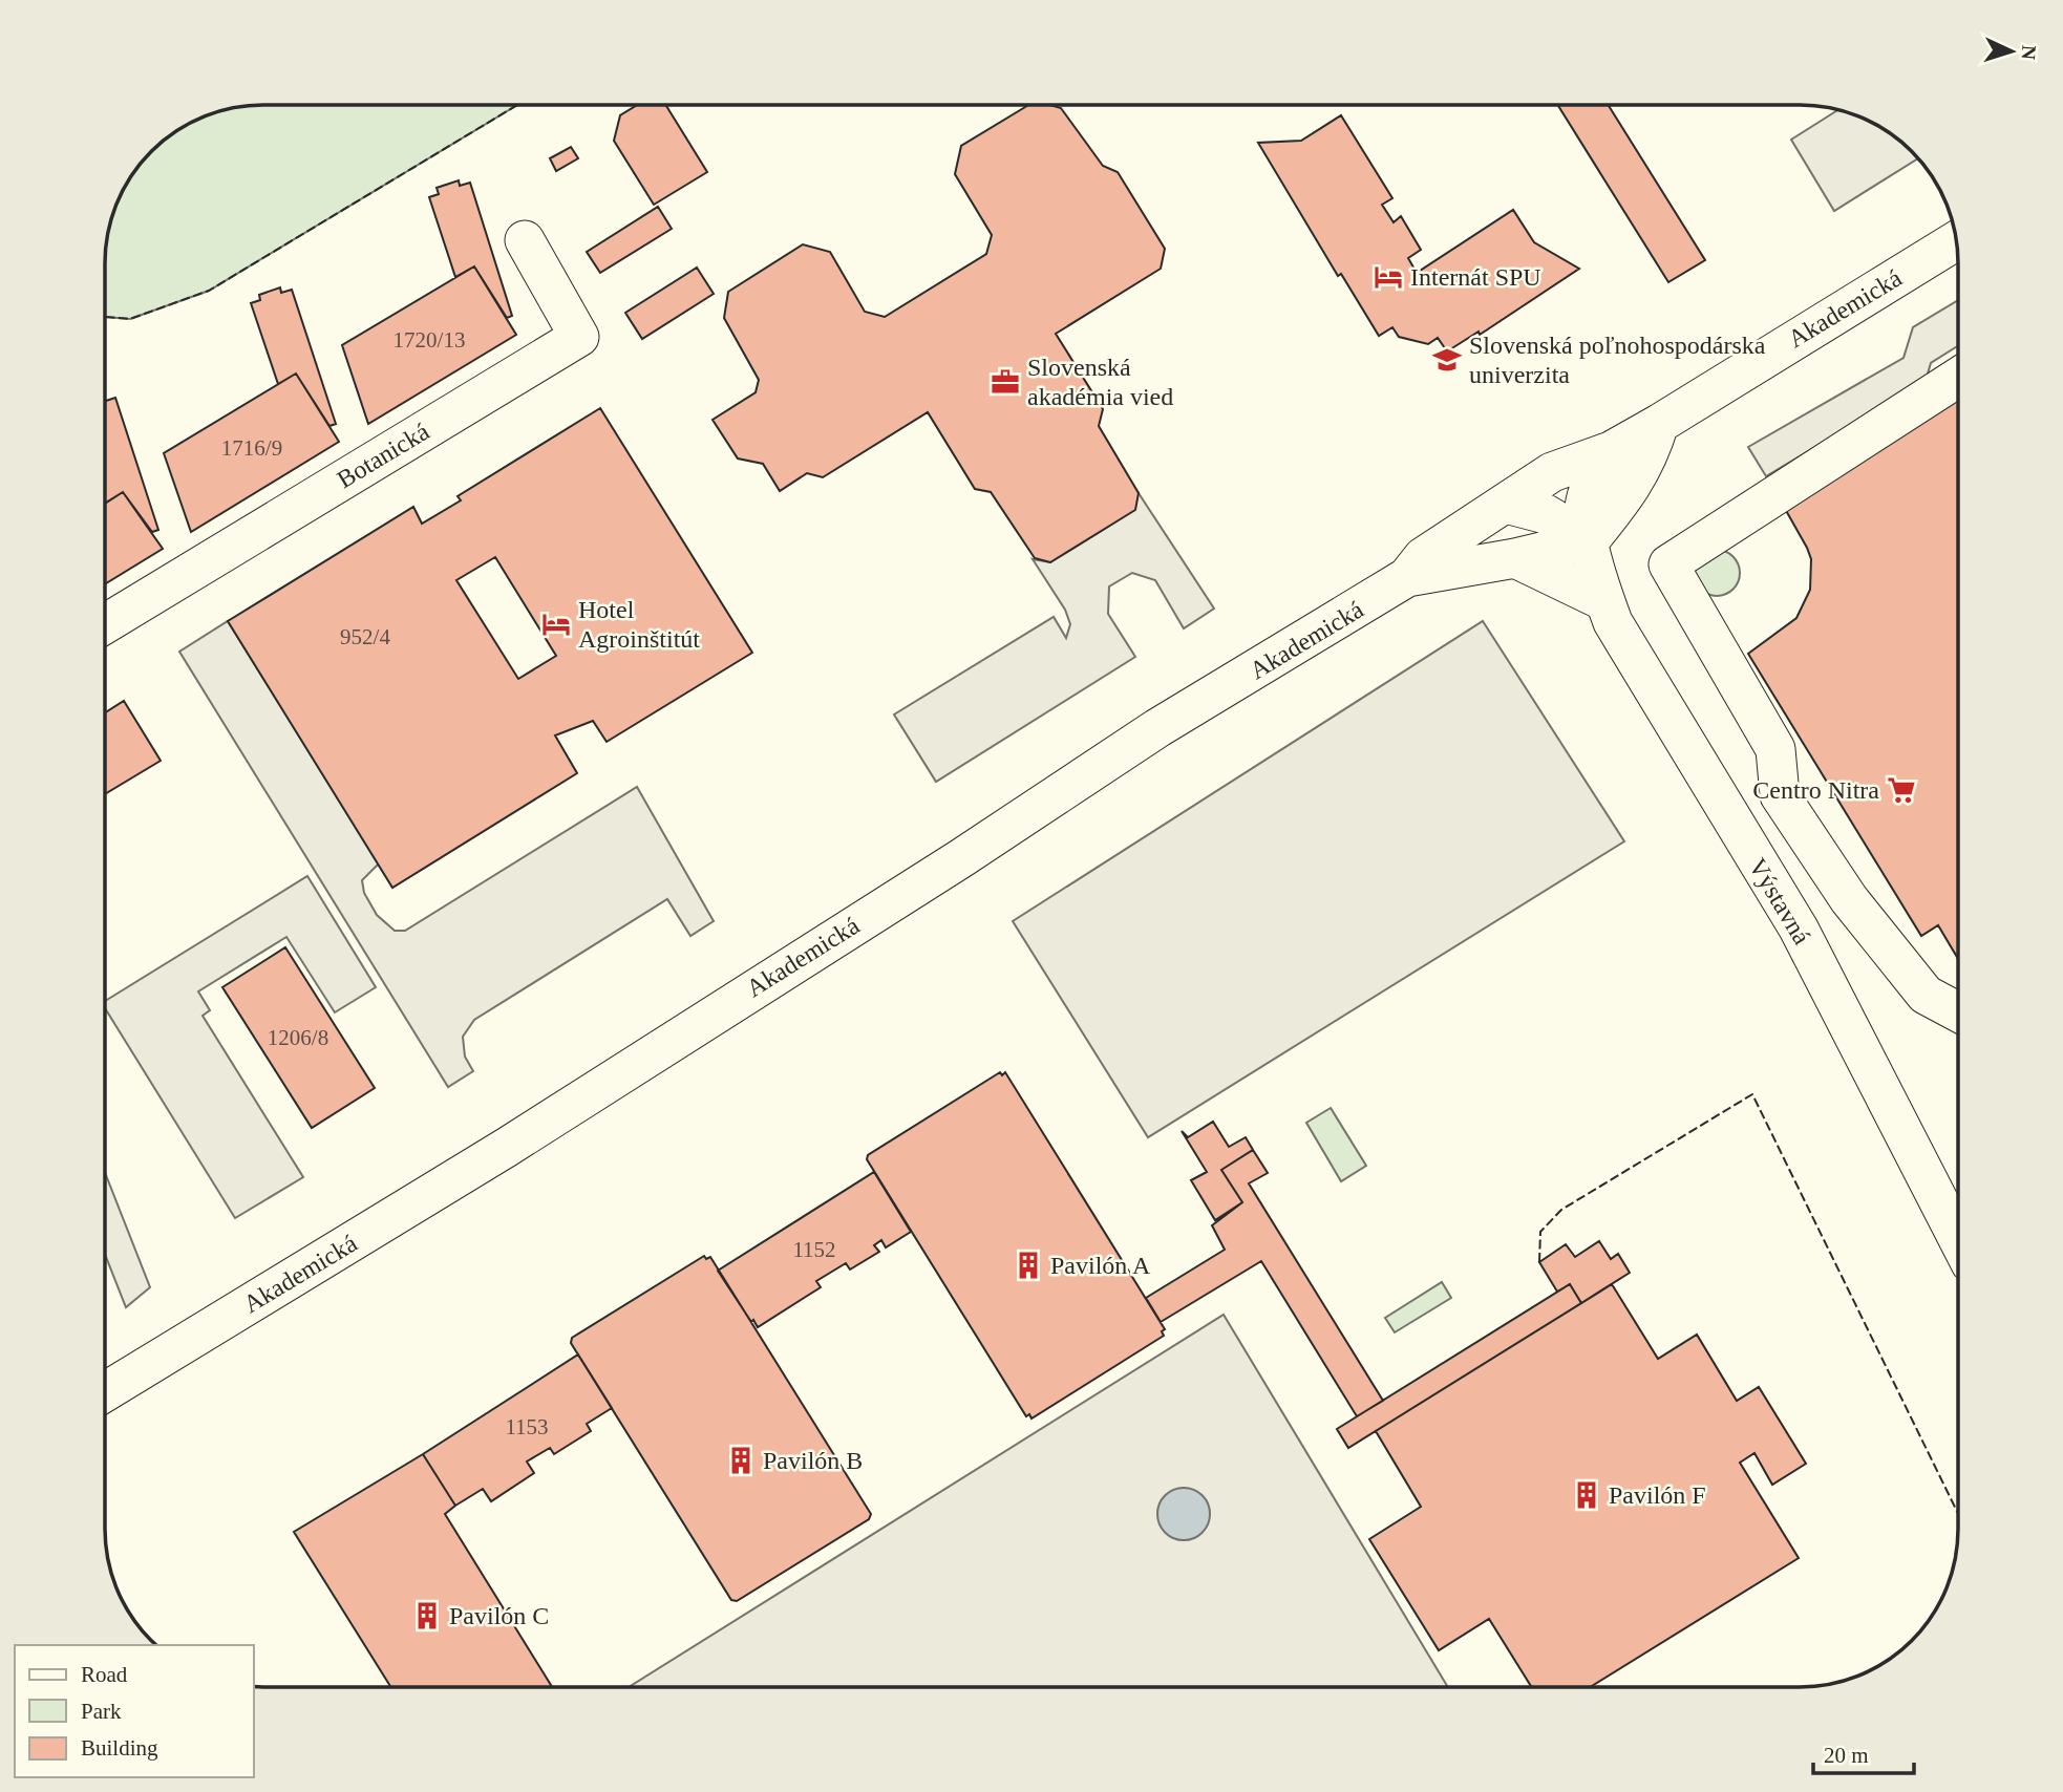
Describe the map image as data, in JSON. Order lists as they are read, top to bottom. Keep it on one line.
{"streets":{"street":["Akademická","Botanická","Výstavná"]},"crossings":[["Akademická","Výstavná"]],"places":{"hotel":["Internát SPU","Hotel Agroinštitút"],"school or university":["Slovenská poľnohospodárska univerzita"],"office":["Slovenská akadémia vied"],"supermarket":["Centro Nitra"],"building":["Pavilón A","Pavilón B","Pavilón F","Pavilón C"]},"house_numbers":["1720/13","1716/9","952/4","1206/8","1152","1153"],"legend":["Road","Park","Building"],"scale_bar":"20 m","north":"right"}
